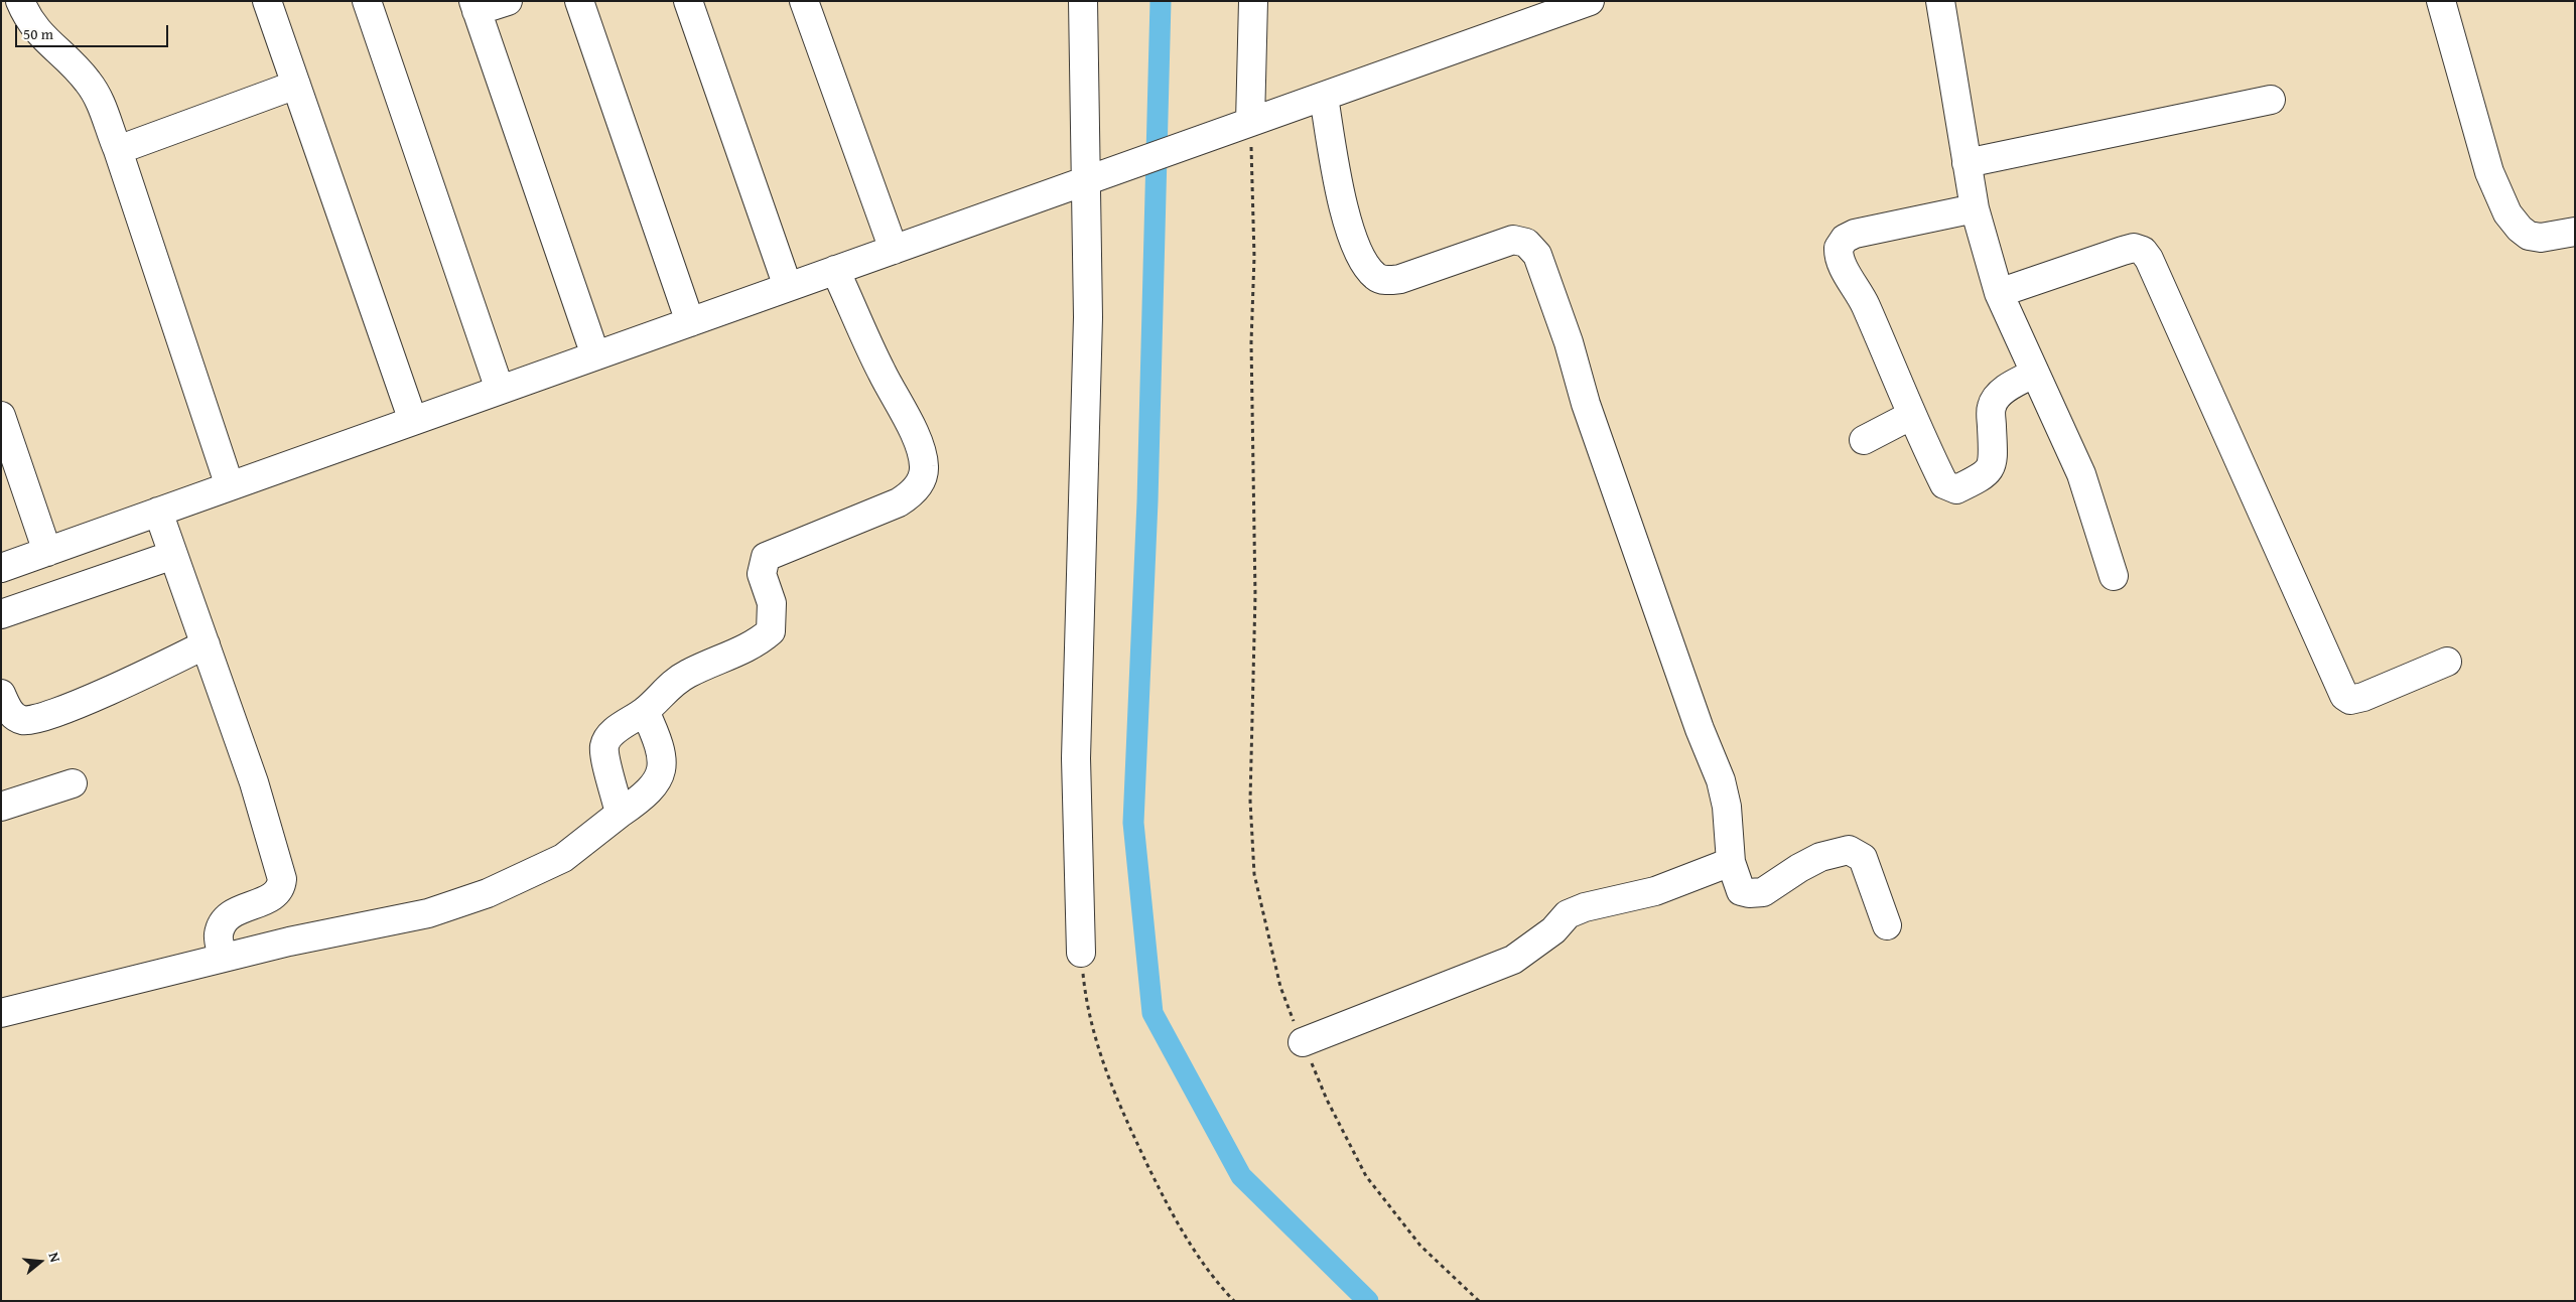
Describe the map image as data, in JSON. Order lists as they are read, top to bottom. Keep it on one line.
{"scale_bar":"50 m","north":"right"}
